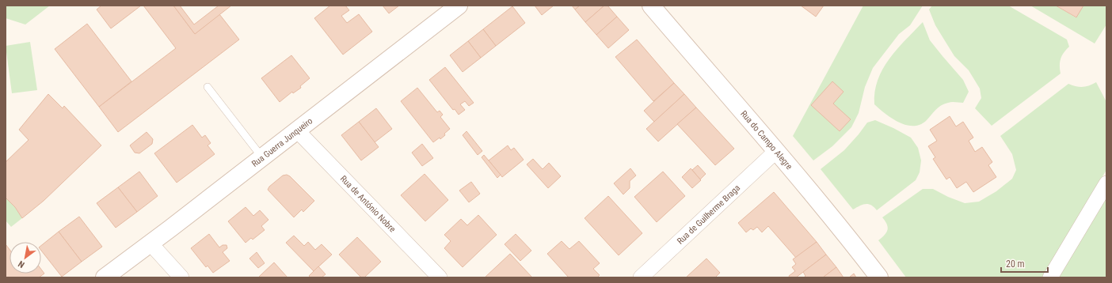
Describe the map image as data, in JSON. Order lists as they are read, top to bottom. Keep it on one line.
{"streets":{"street":["Rua do Campo Alegre","Rua Guerra Junqueiro","Rua de António Nobre","Rua de Guilherme Braga"]},"crossings":[["Rua do Campo Alegre","Rua de Guilherme Braga"],["Rua Guerra Junqueiro","Rua de António Nobre"]],"scale_bar":"20 m","north":"bottom left"}
